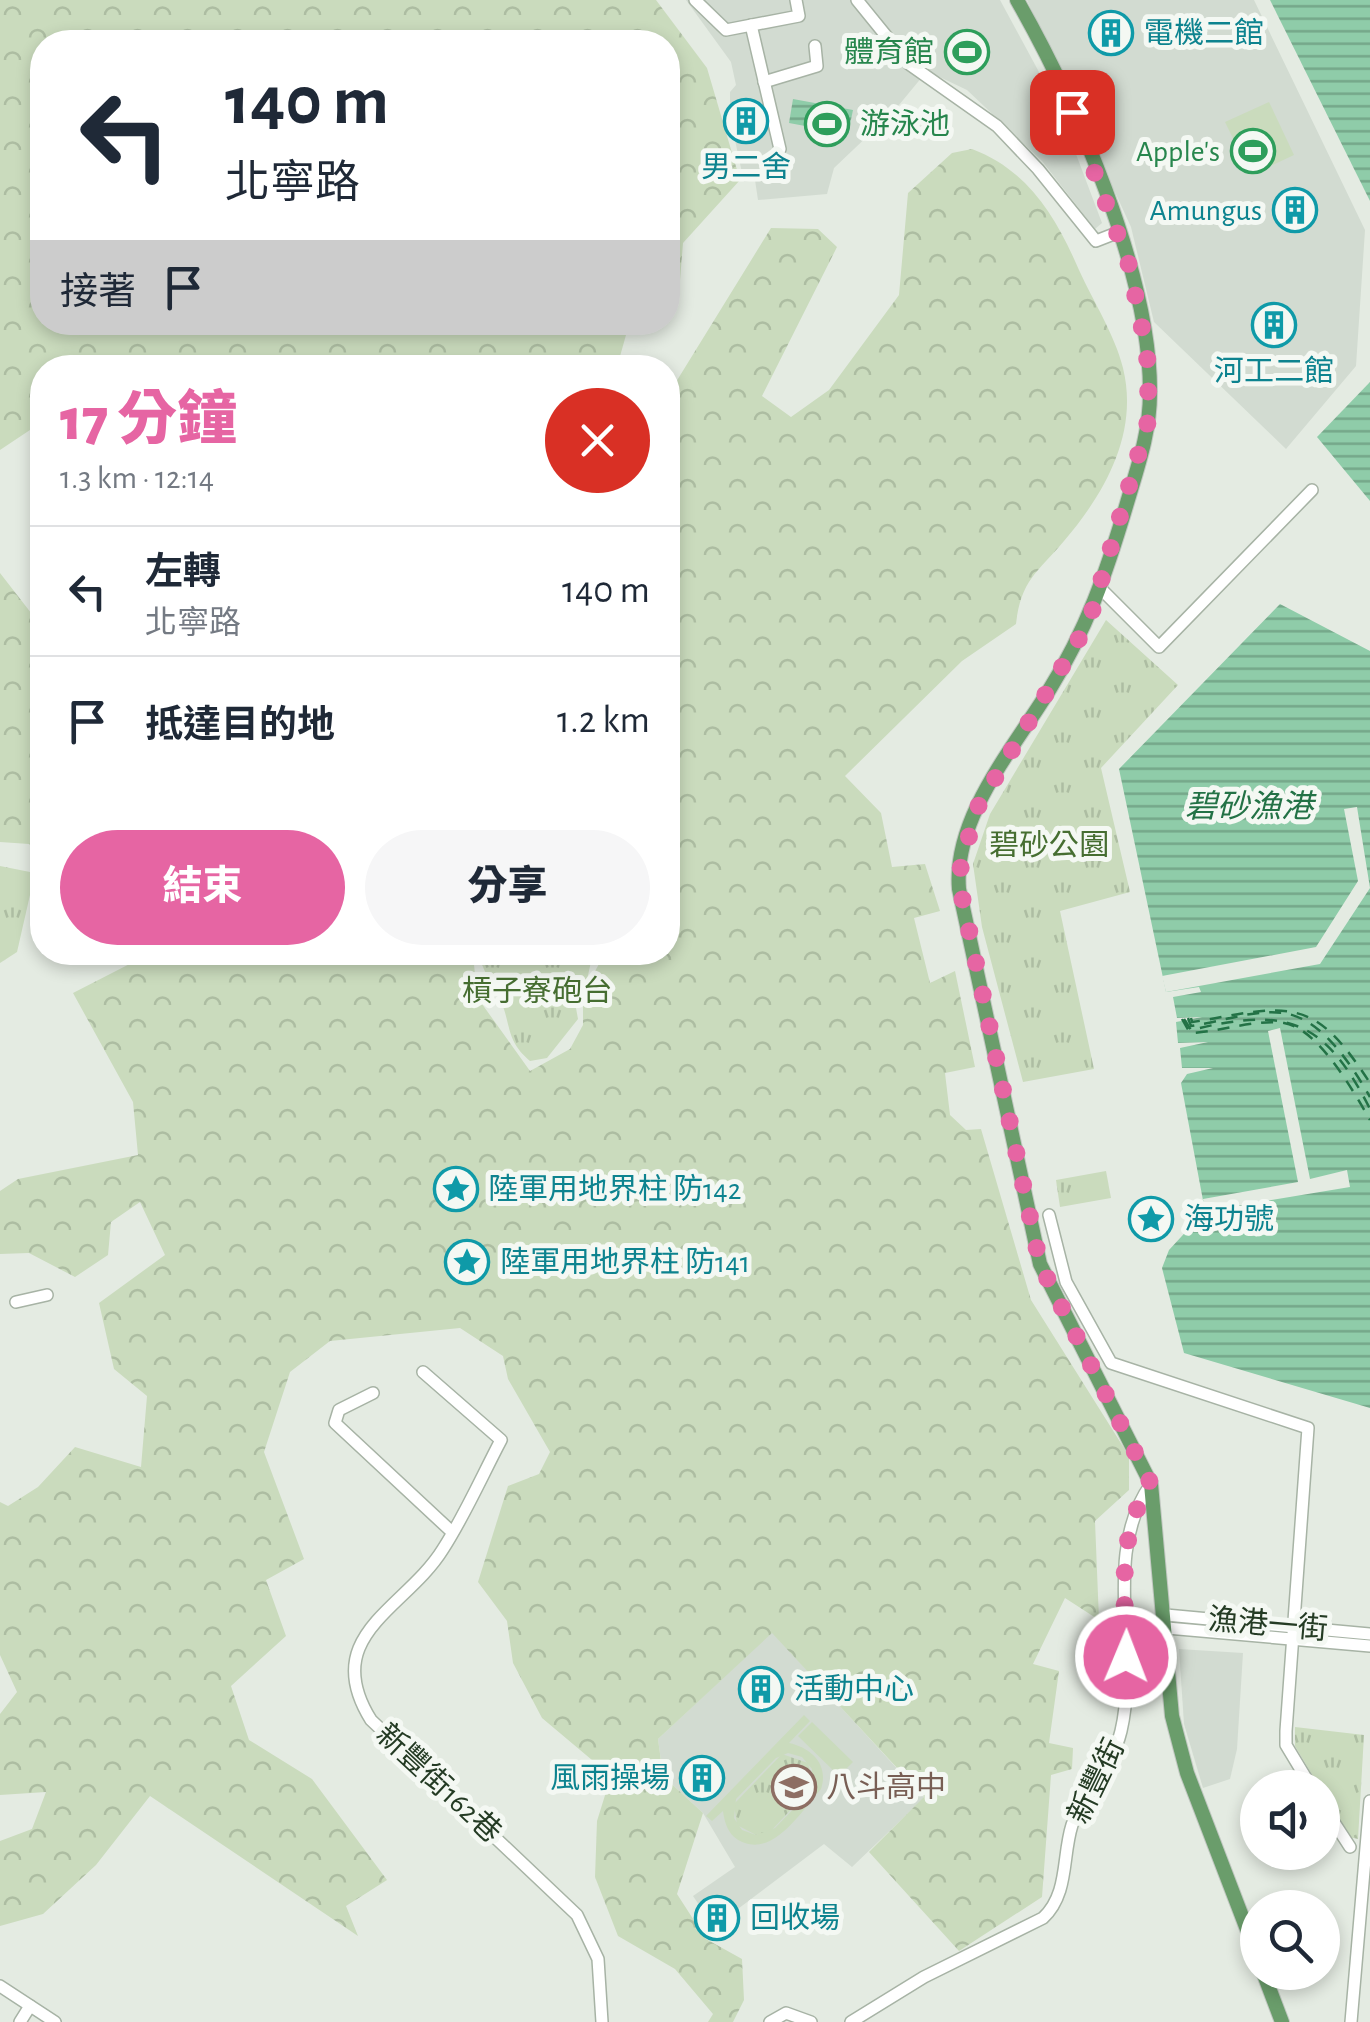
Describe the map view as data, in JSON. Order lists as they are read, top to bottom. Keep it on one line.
{"streets":{"street":["漁港一街","新豐街","新豐街162巷"]},"water":["碧砂漁港"],"parks":["碧砂公園","槓子寮砲台"],"places":{"building":["電機二館","男二舍","Amungus","河工二館","活動中心","風雨操場","回收場"],"sports":["體育館","游泳池","Apple's"],"place":["陸軍用地界柱 防142","海功號","陸軍用地界柱 防141"],"school or university":["八斗高中"]},"page":{"turn":["140 m","北寧路"],"then":"接著","heading":["17 分鐘","1.3 km · 12:14"],"list":[{"name":"左轉","note":"北寧路","value":"140 m"},{"name":"抵達目的地","value":"1.2 km"}],"buttons":["結束","分享"]}}
